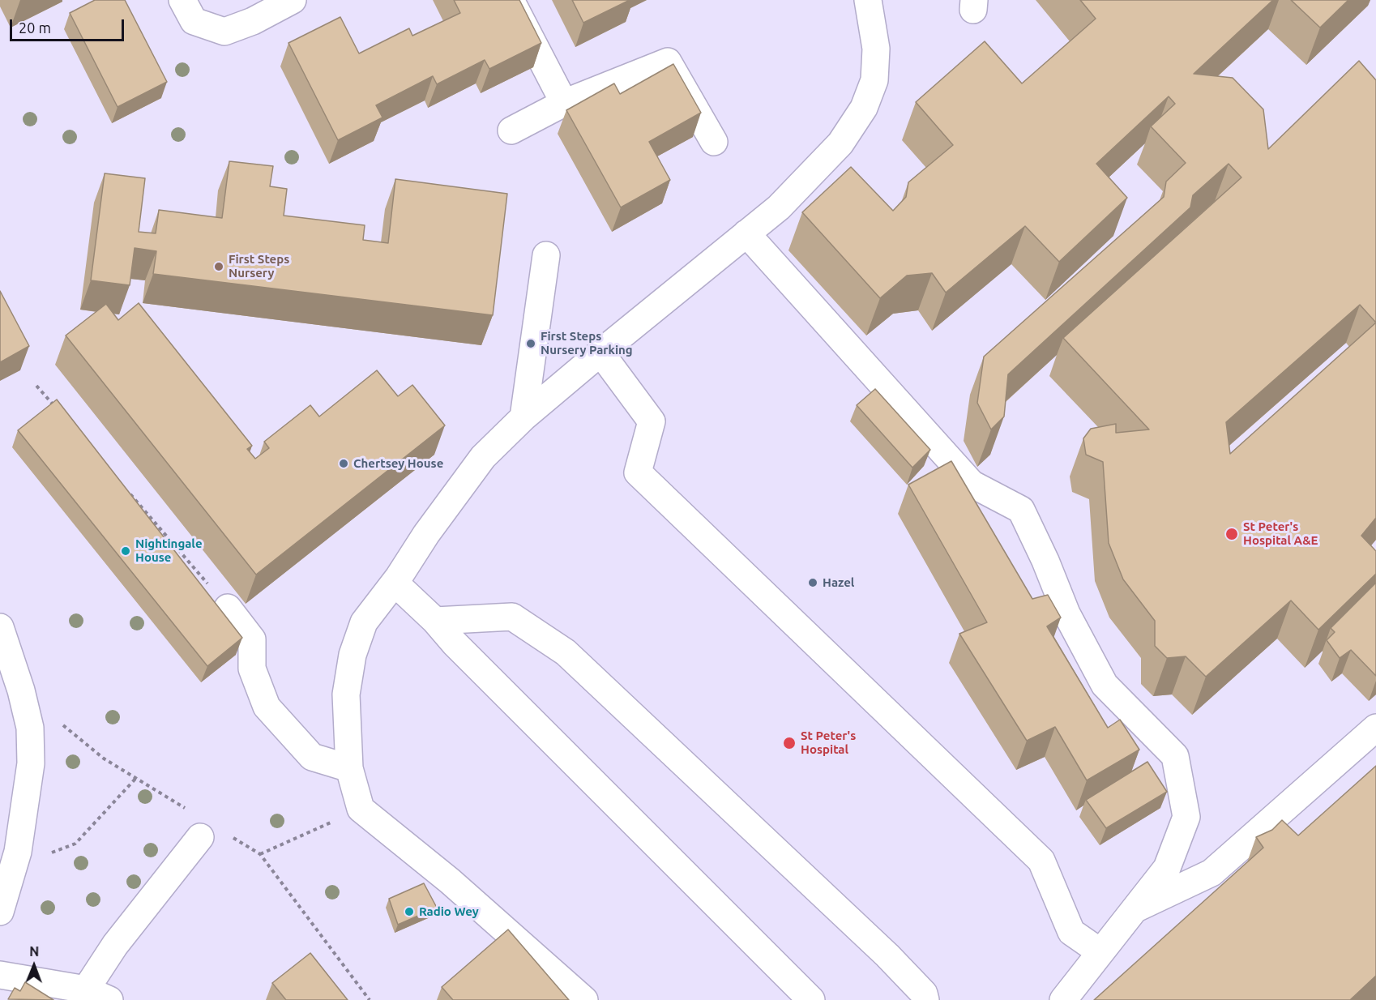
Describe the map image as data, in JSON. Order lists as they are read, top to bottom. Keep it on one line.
{"places":["First Steps Nursery","First Steps Nursery Parking","Chertsey House","St Peter's Hospital A&E","Nightingale House","Hazel","St Peter's Hospital","Radio Wey"],"scale_bar":"20 m","north":"top"}
